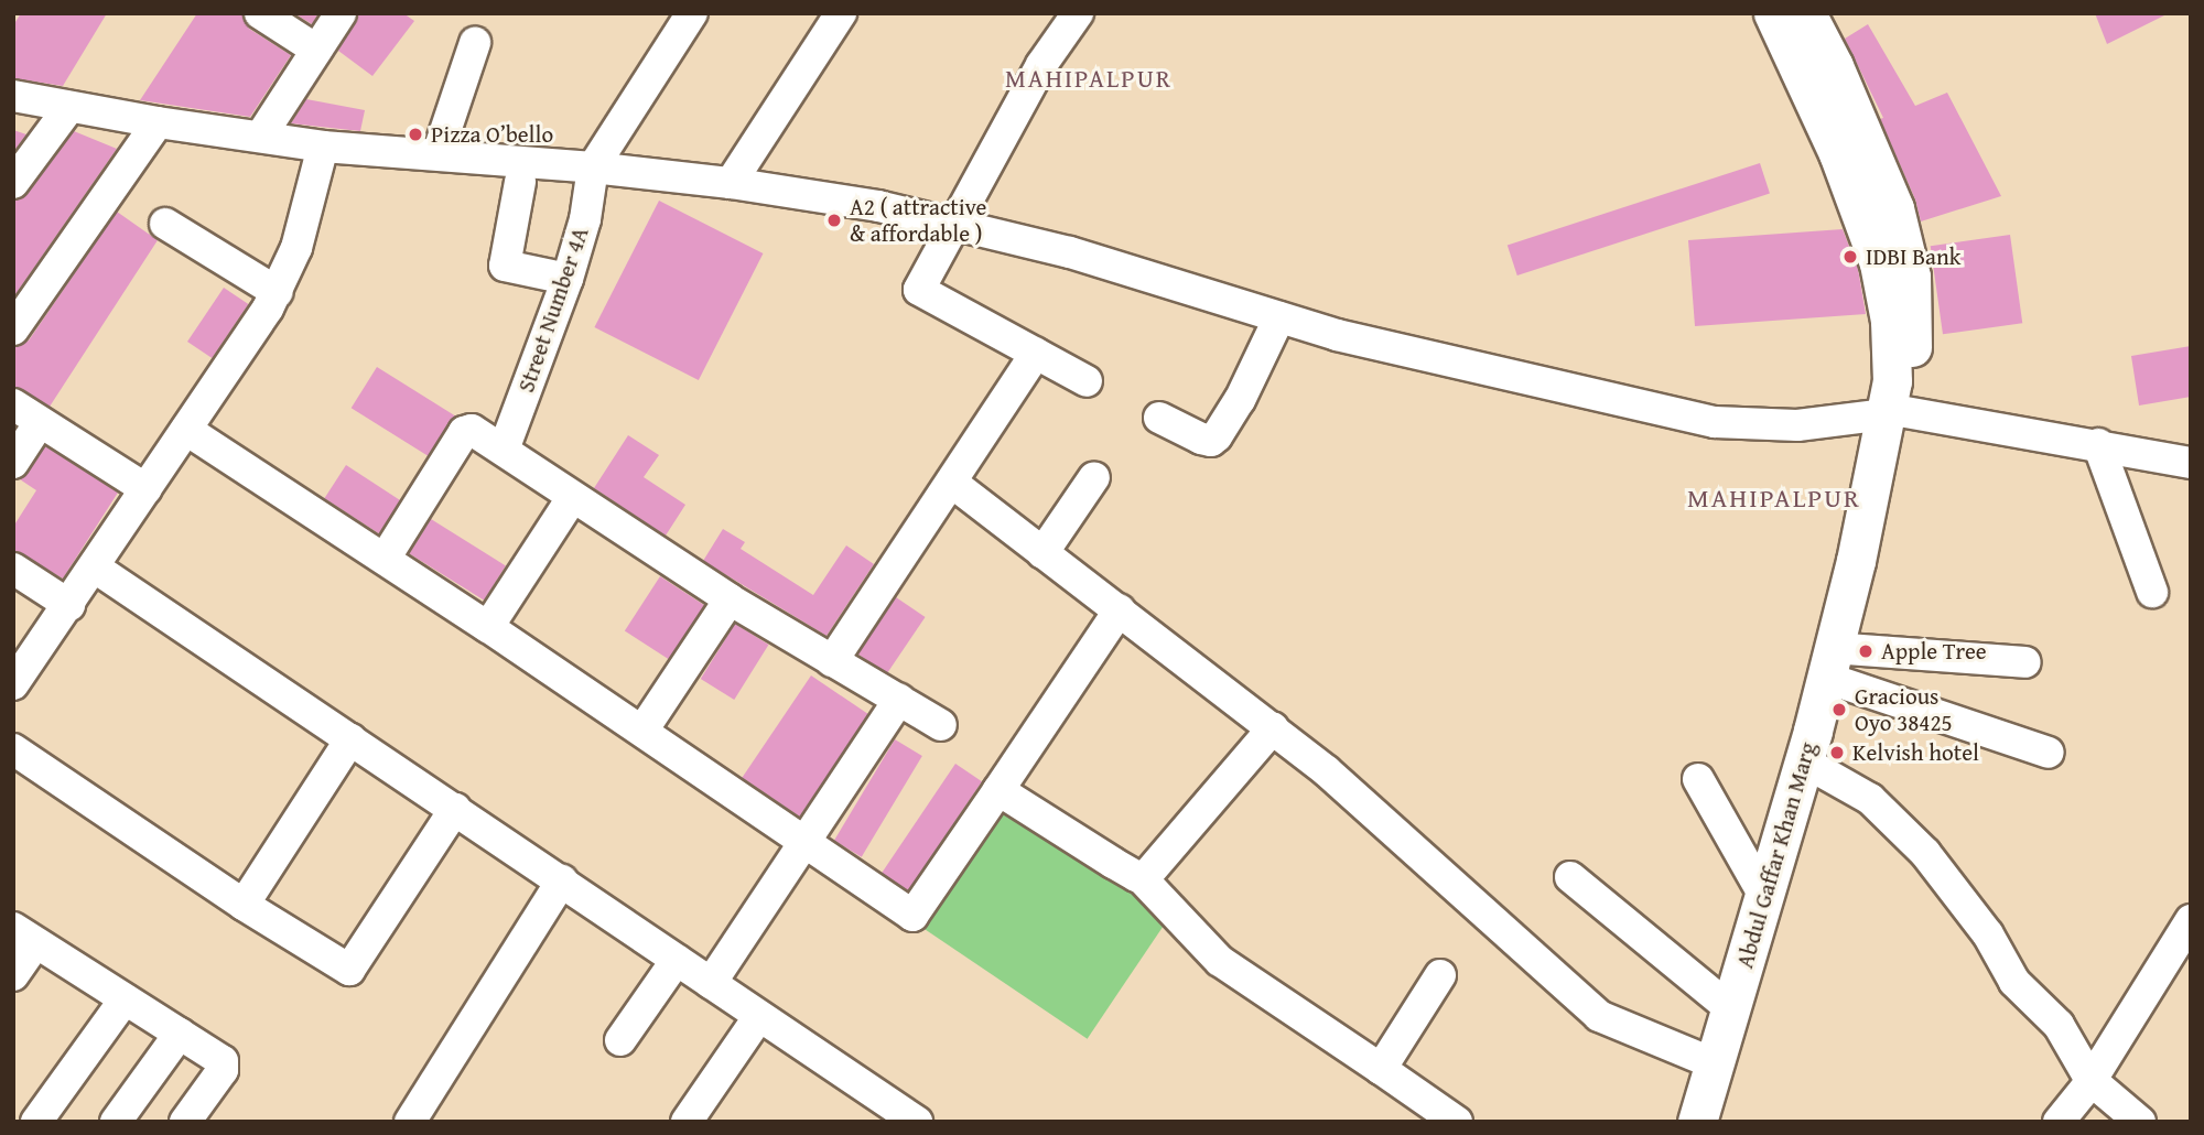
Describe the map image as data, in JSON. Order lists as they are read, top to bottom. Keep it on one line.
{"streets":{"main road":["Abdul Gaffar Khan Marg"],"street":["Street Number 4A"]},"districts":["MAHIPALPUR","MAHIPALPUR"],"places":["Pizza O’bello","A2 ( attractive & affordable )","IDBI Bank","Apple Tree","Gracious Oyo 38425","Kelvish hotel"]}
